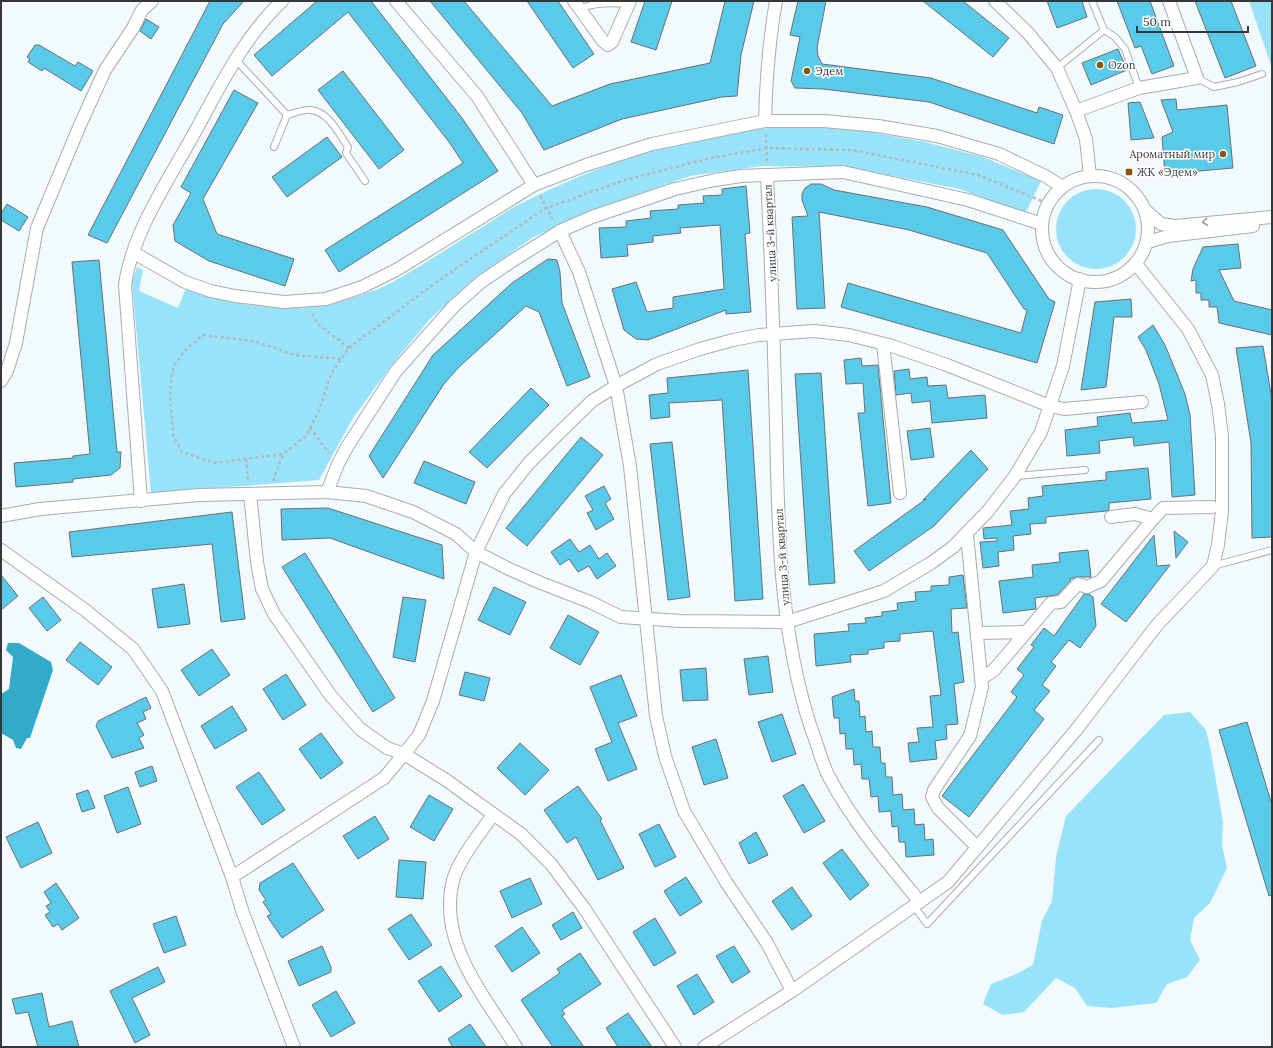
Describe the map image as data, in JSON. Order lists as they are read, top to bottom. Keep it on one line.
{"streets":{"street":["улица 3-й квартал"]},"places":{"other":["Ozon","Эдем","Ароматный мир"],"transit":["ЖК «Эдем»"]},"scale_bar":"50 m"}
